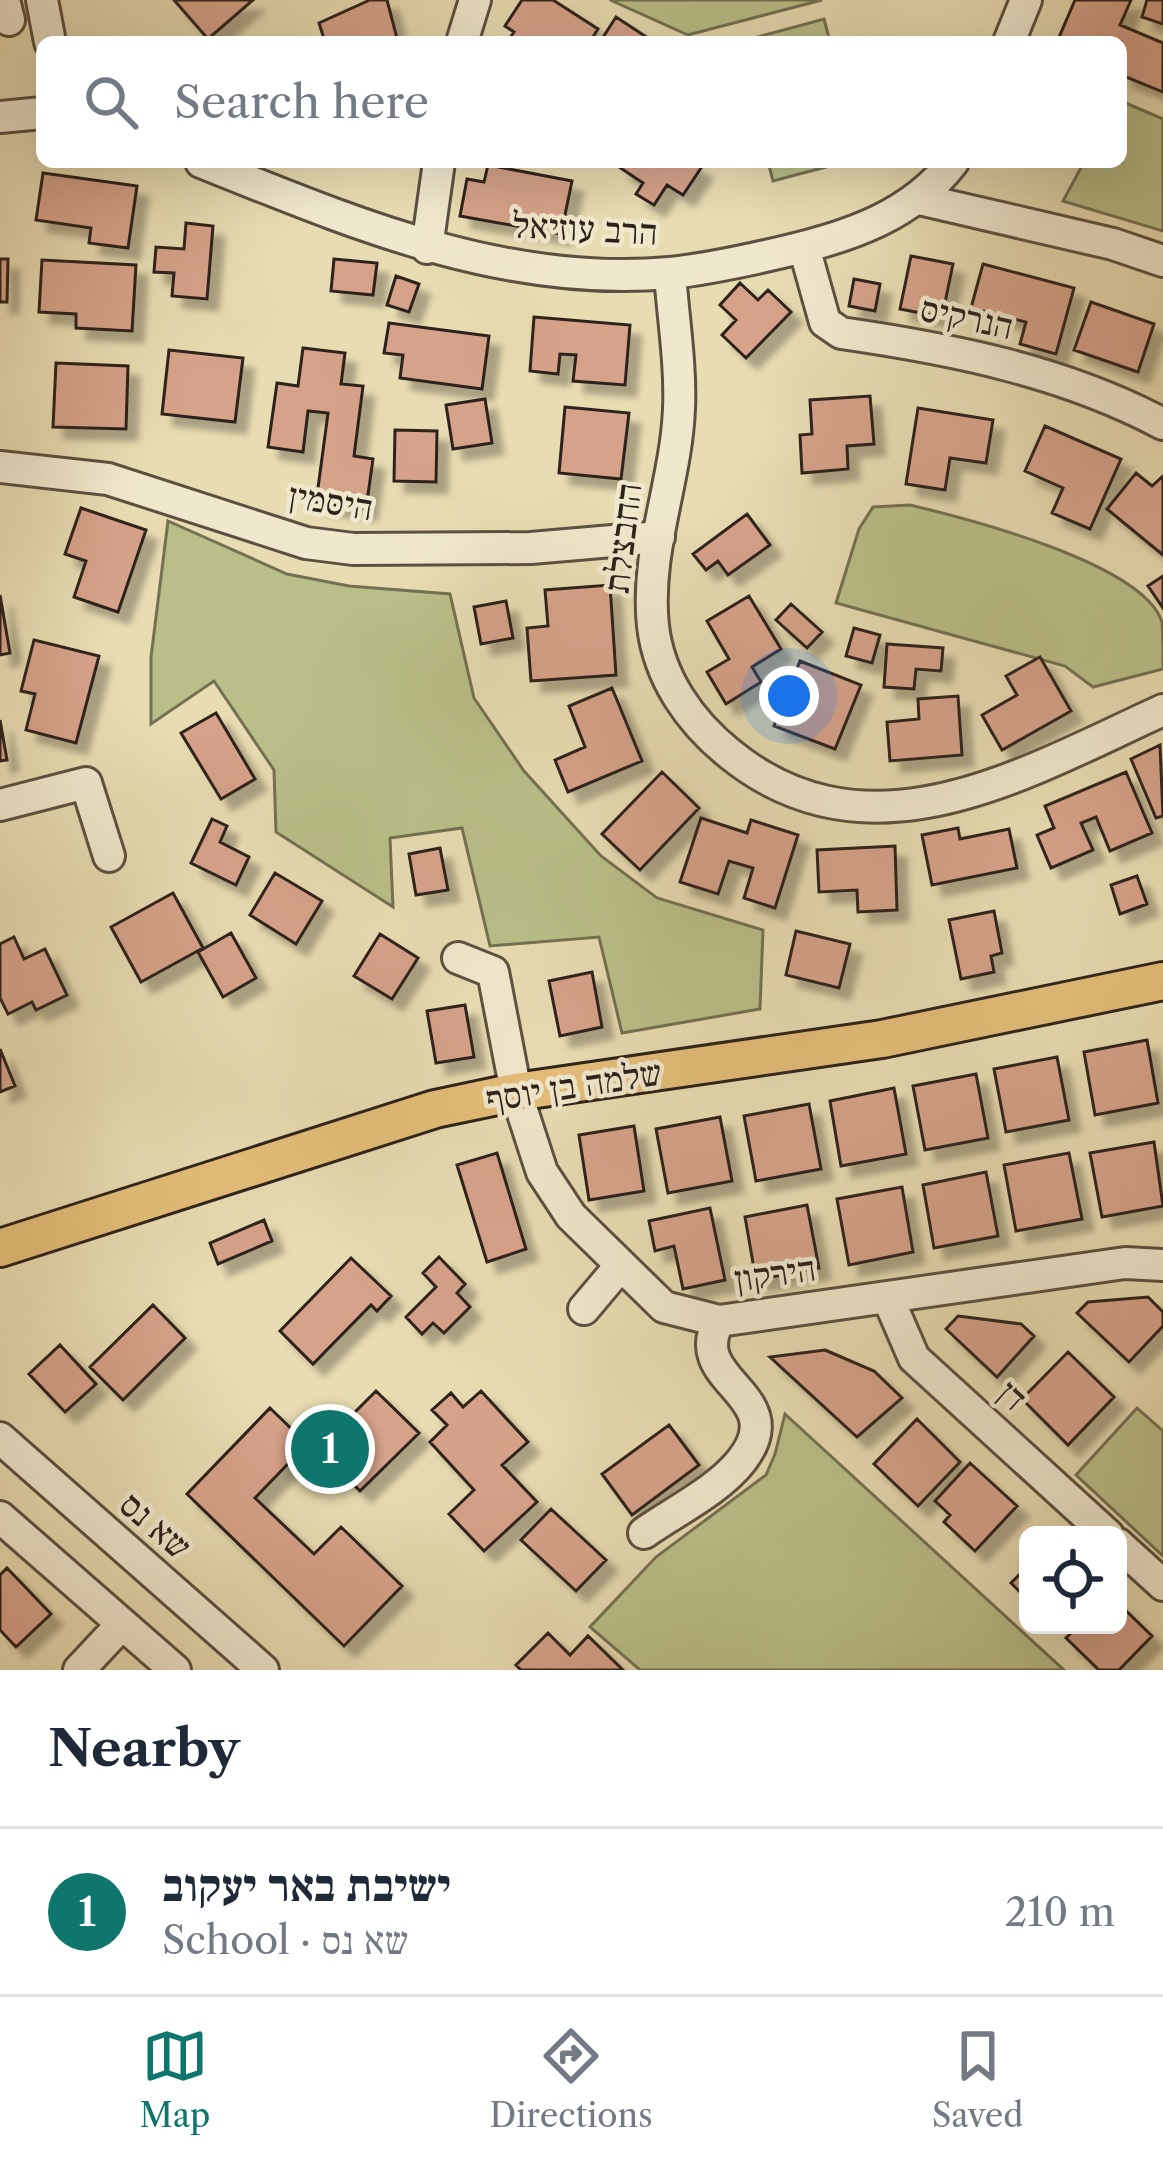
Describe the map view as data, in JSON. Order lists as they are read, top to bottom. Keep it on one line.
{"streets":{"main road":["שלמה בן יוסף"],"street":["הרב עוזיאל","הנרקיס","היסמין","החבצלת","הירקון","דן","שא נס"]},"crossings":[["הרב עוזיאל","הנרקיס"],["הרב עוזיאל","החבצלת"],["היסמין","החבצלת"],["שלמה בן יוסף","הירקון"],["הירקון","דן"]],"page":{"search":"Search here","pins":"1","heading":"Nearby","list":[{"mark":"1","name":"ישיבת באר יעקוב","note":"School · שא נס","value":"210 m"}],"nav":["Map","Directions","Saved"]}}
